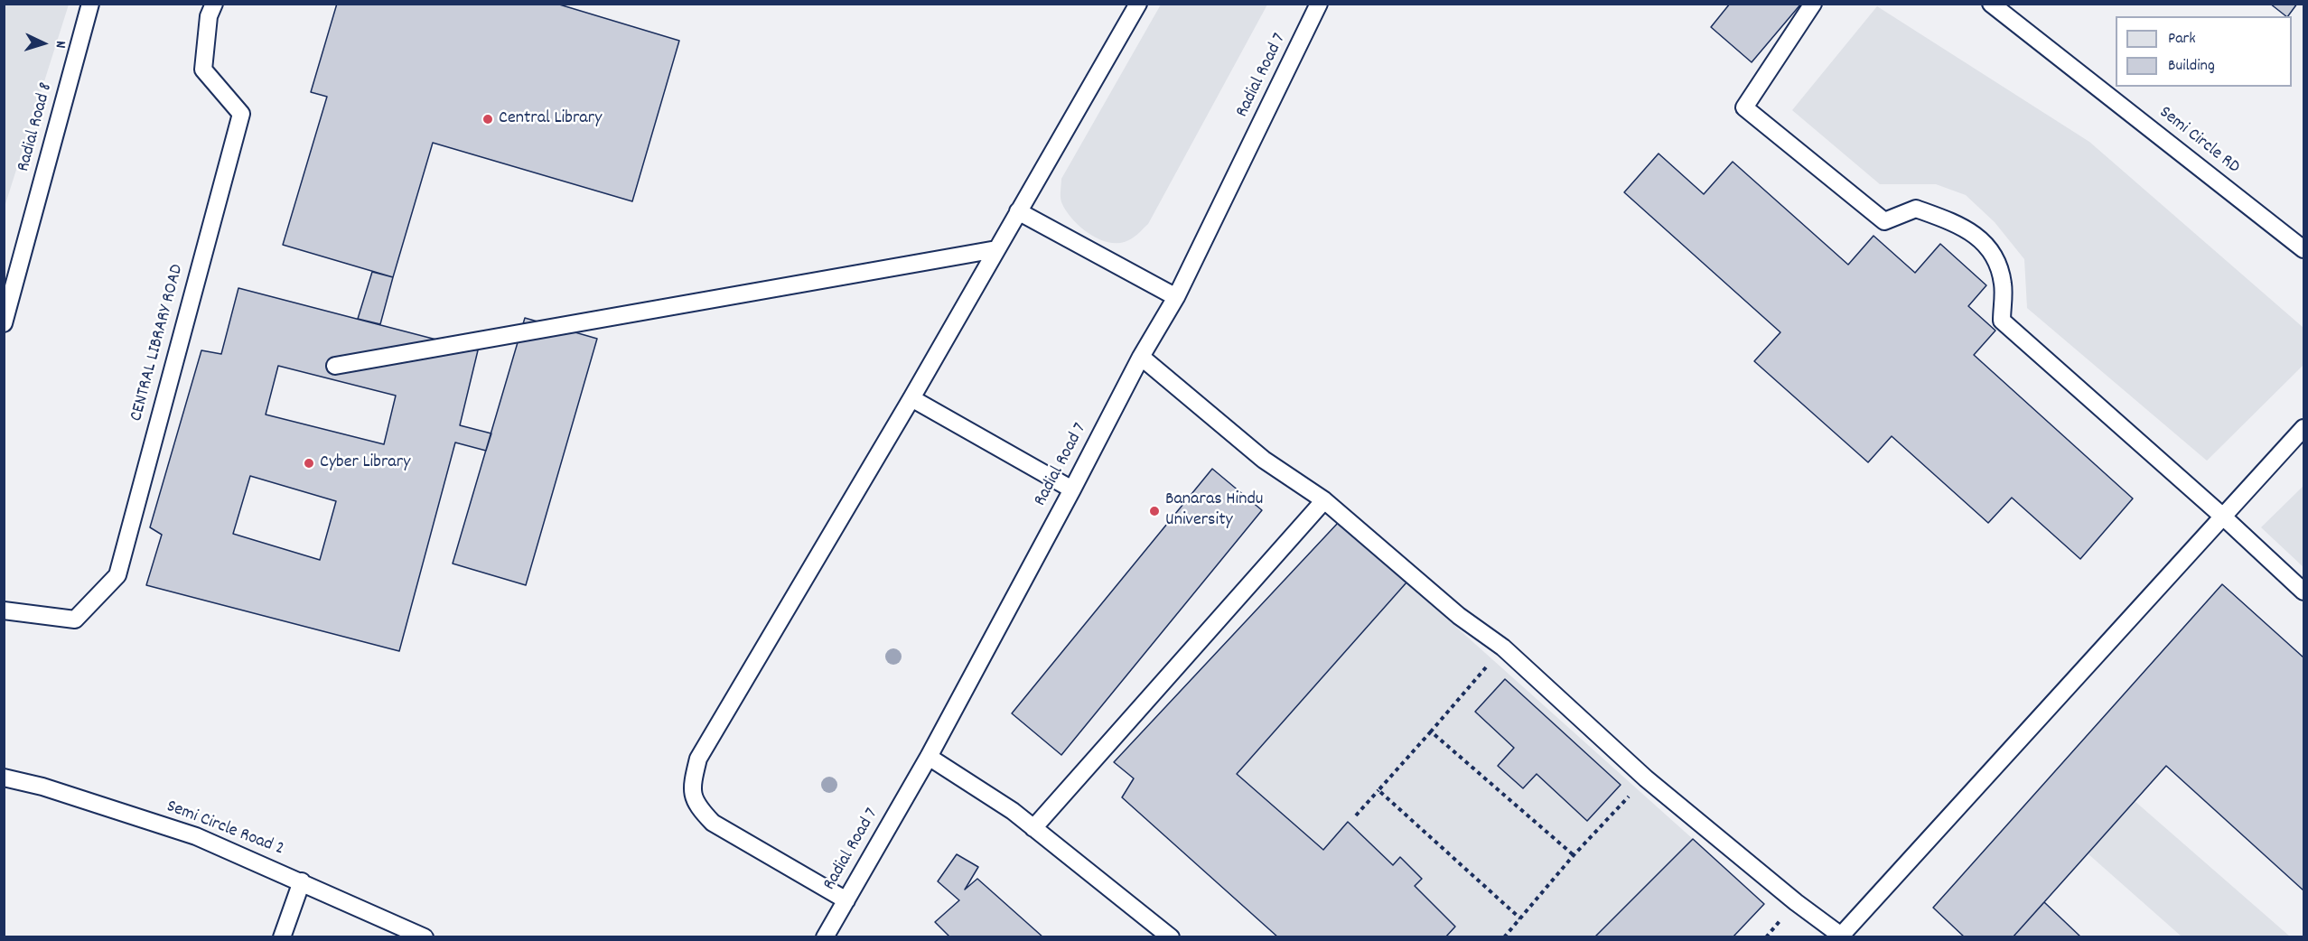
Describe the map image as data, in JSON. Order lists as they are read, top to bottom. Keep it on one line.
{"streets":{"lane":["Radial Road 7","Radial Road 8","Semi Circle RD","CENTRAL LIBRARY ROAD","Semi Circle Road 2"]},"places":["Central Library","Cyber Library","Banaras Hindu University"],"legend":["Park","Building"],"north":"right"}
